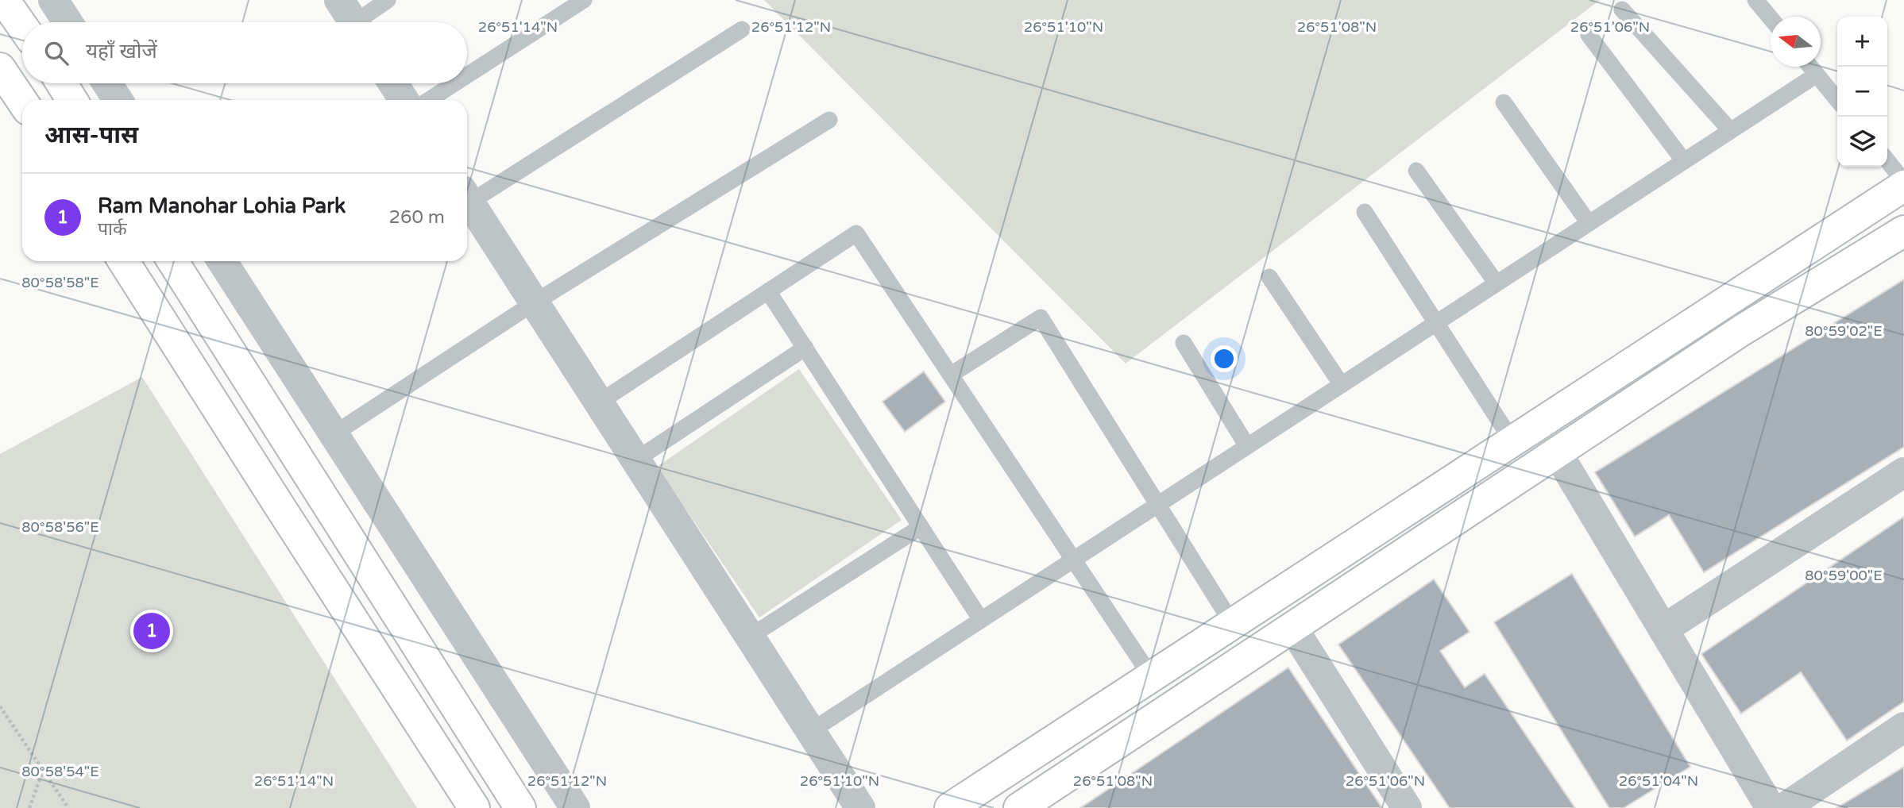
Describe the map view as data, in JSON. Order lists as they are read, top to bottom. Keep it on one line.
{"north":"left","page":{"map_buttons":["+","−"],"search":"यहाँ खोजें","heading":"आस-पास","list":[{"mark":"1","name":"Ram Manohar Lohia Park","note":"पार्क","value":"260 m"}],"pins":"1"},"coordinates":["26°51'14\"N","26°51'12\"N","26°51'10\"N","26°51'08\"N","26°51'06\"N","80°58'58\"E","80°59'02\"E","80°58'56\"E","80°59'00\"E","80°58'54\"E","26°51'04\"N"]}
